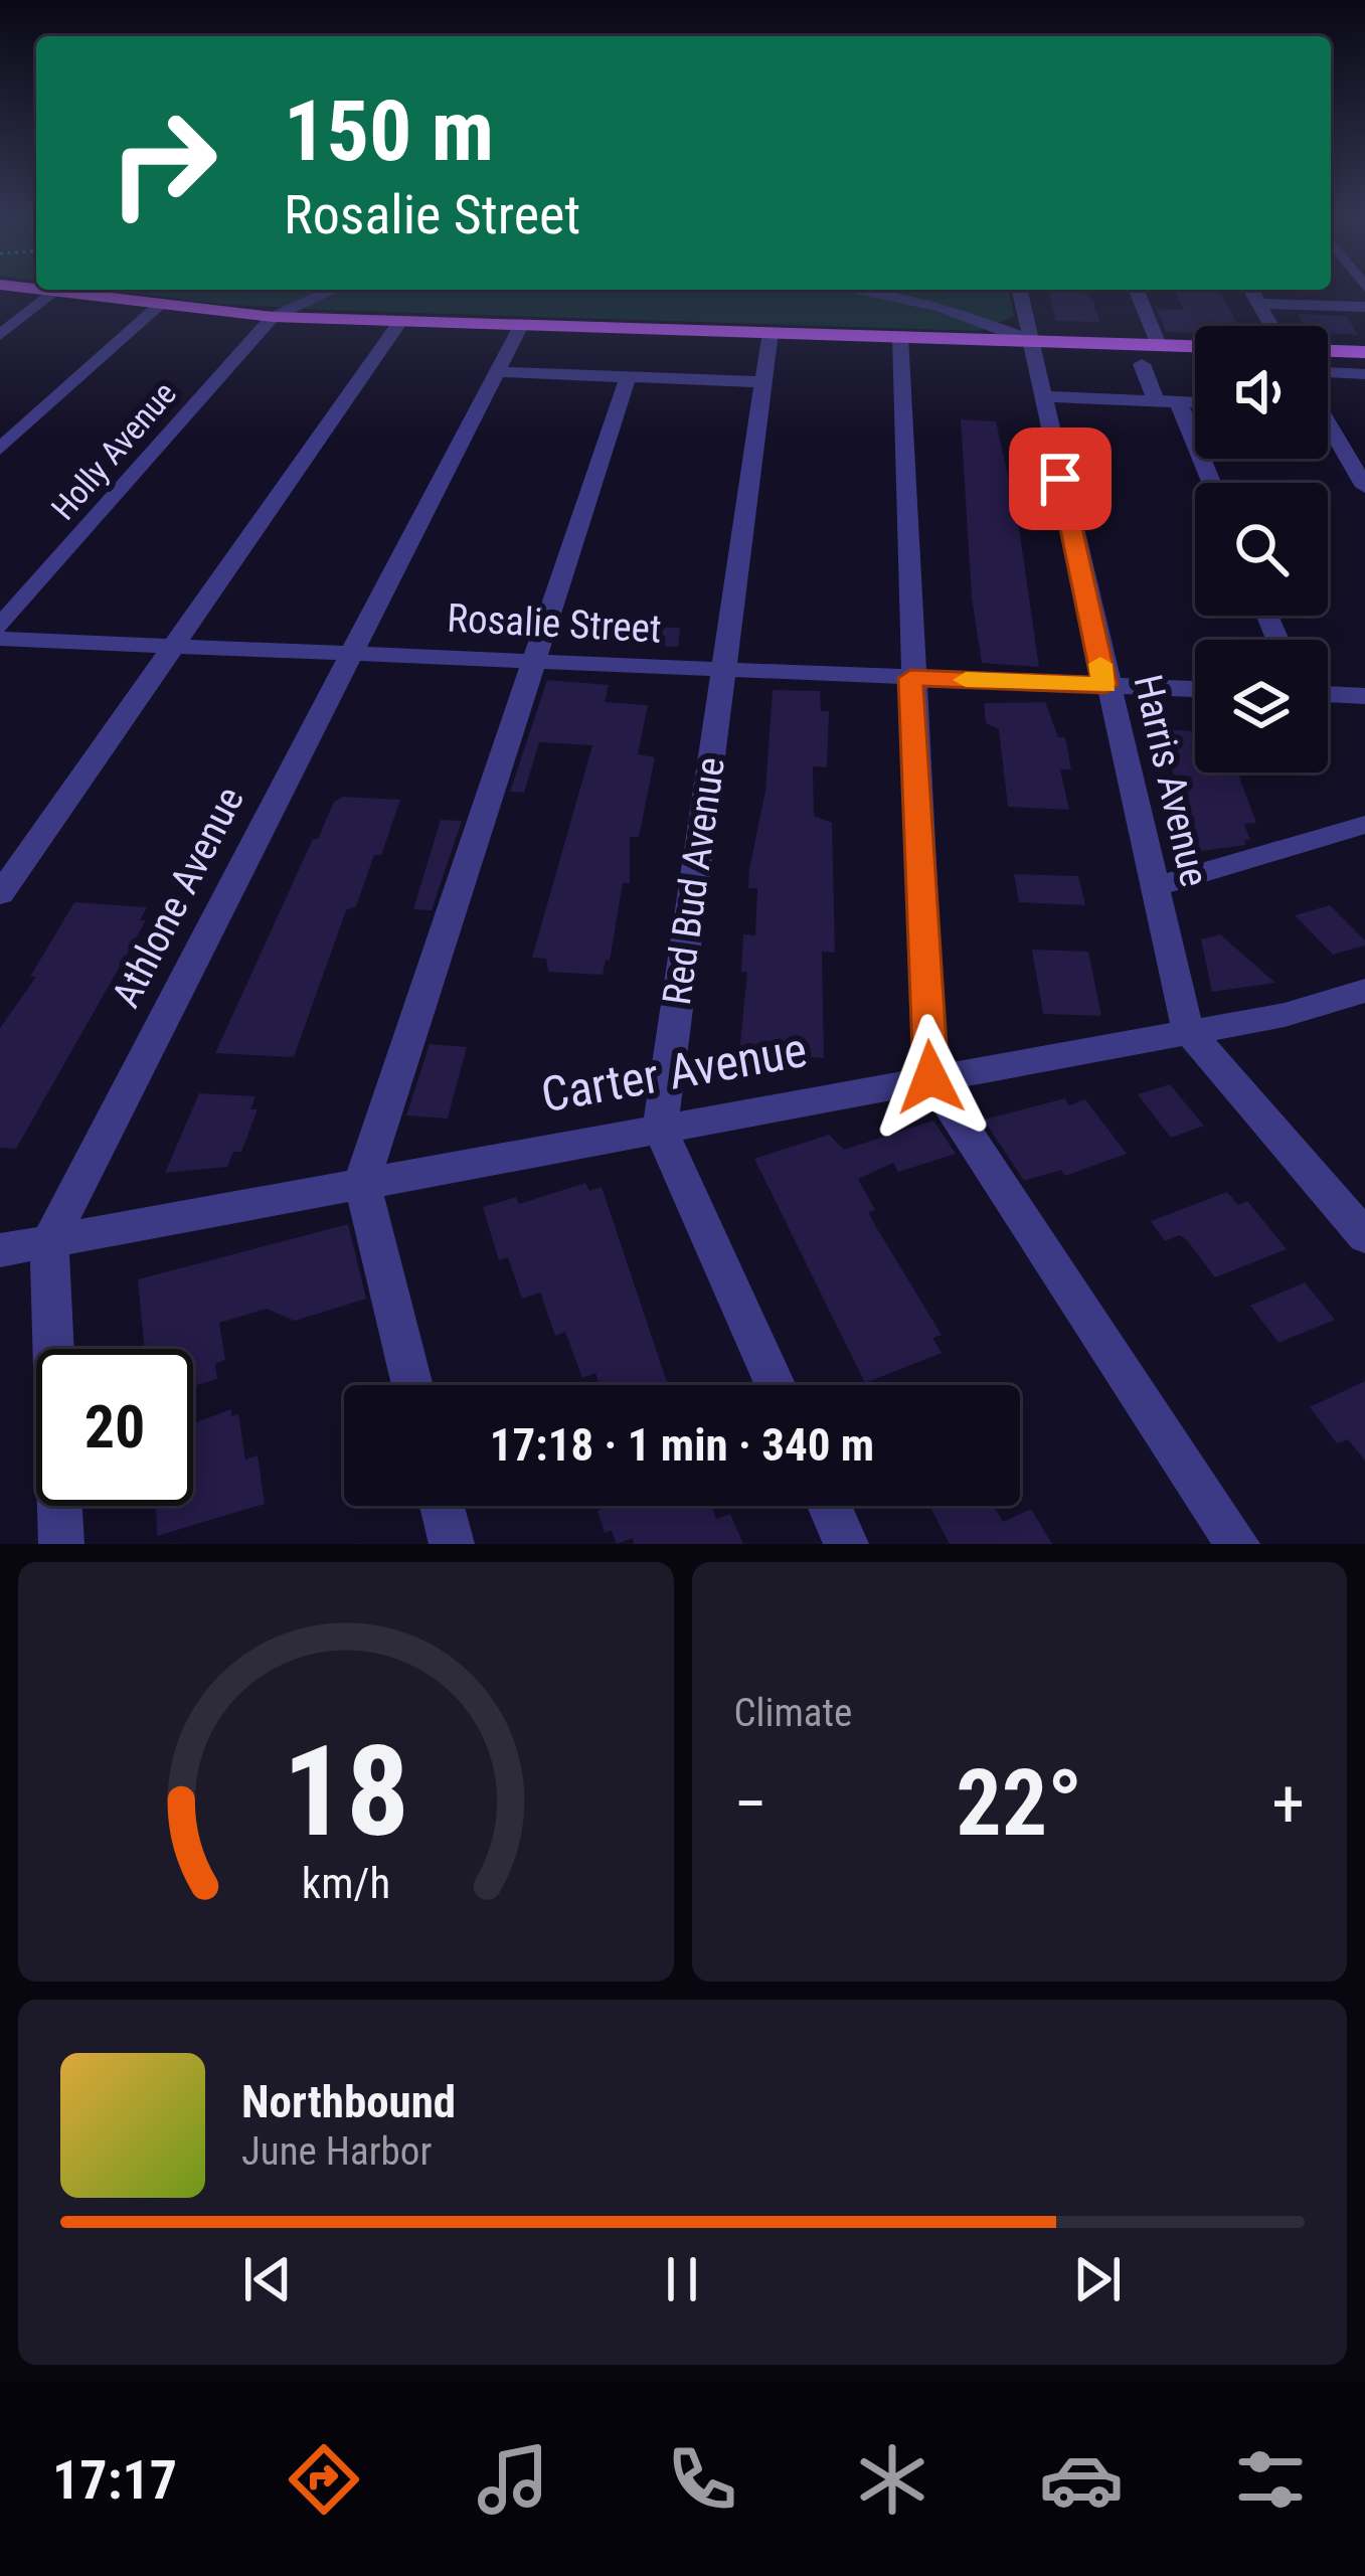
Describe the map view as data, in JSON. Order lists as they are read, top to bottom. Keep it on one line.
{"streets":{"street":["Holly Avenue","Rosalie Street","Harris Avenue","Red Bud Avenue","Athlone Avenue","Carter Avenue"]},"crossings":[["Rosalie Street","Harris Avenue"],["Rosalie Street","Red Bud Avenue"],["Rosalie Street","Athlone Avenue"],["Harris Avenue","Carter Avenue"],["Red Bud Avenue","Carter Avenue"],["Athlone Avenue","Carter Avenue"]],"page":{"turn":["150 m","Rosalie Street"],"limit":"20","trip":"17:18 · 1 min · 340 m","tile":"Climate","heat":["−","22°","+"],"song":["Northbound","June Harbor"],"tabs":"17:17","gauge":["18","km/h"]}}
